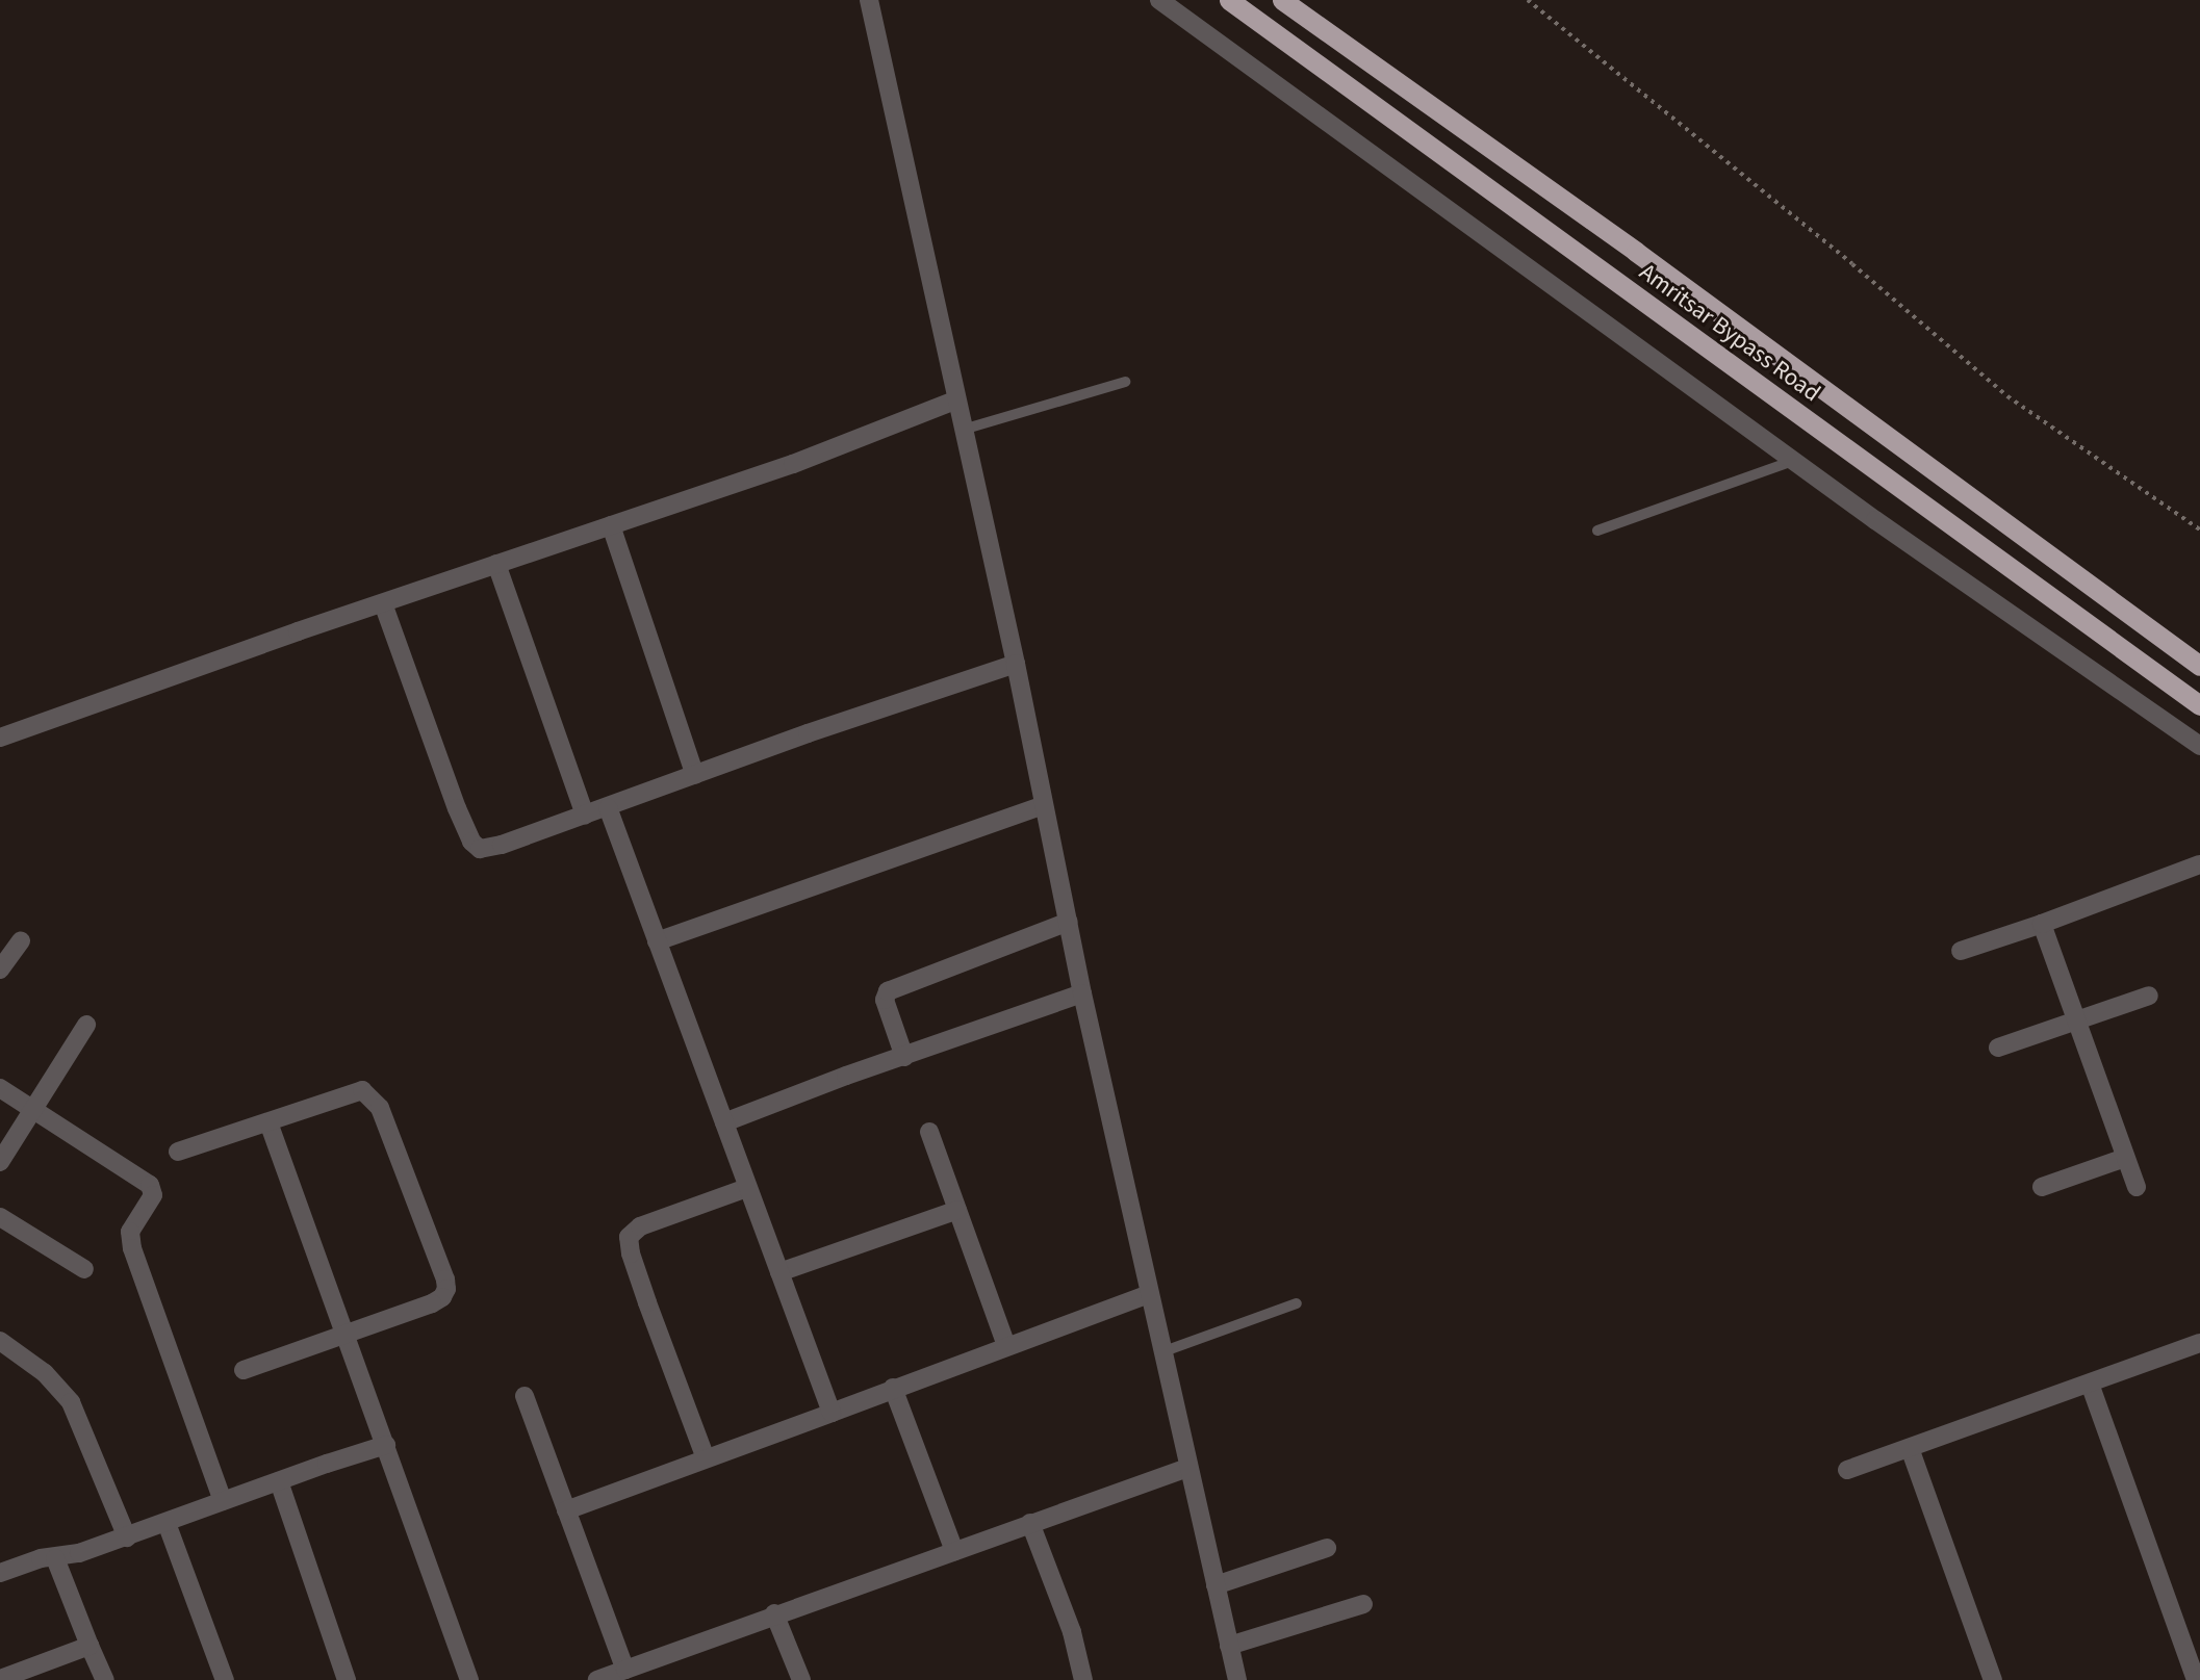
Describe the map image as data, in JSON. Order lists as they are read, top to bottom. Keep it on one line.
{"streets":{"highway":["Amritsar Bypass Road"]}}
